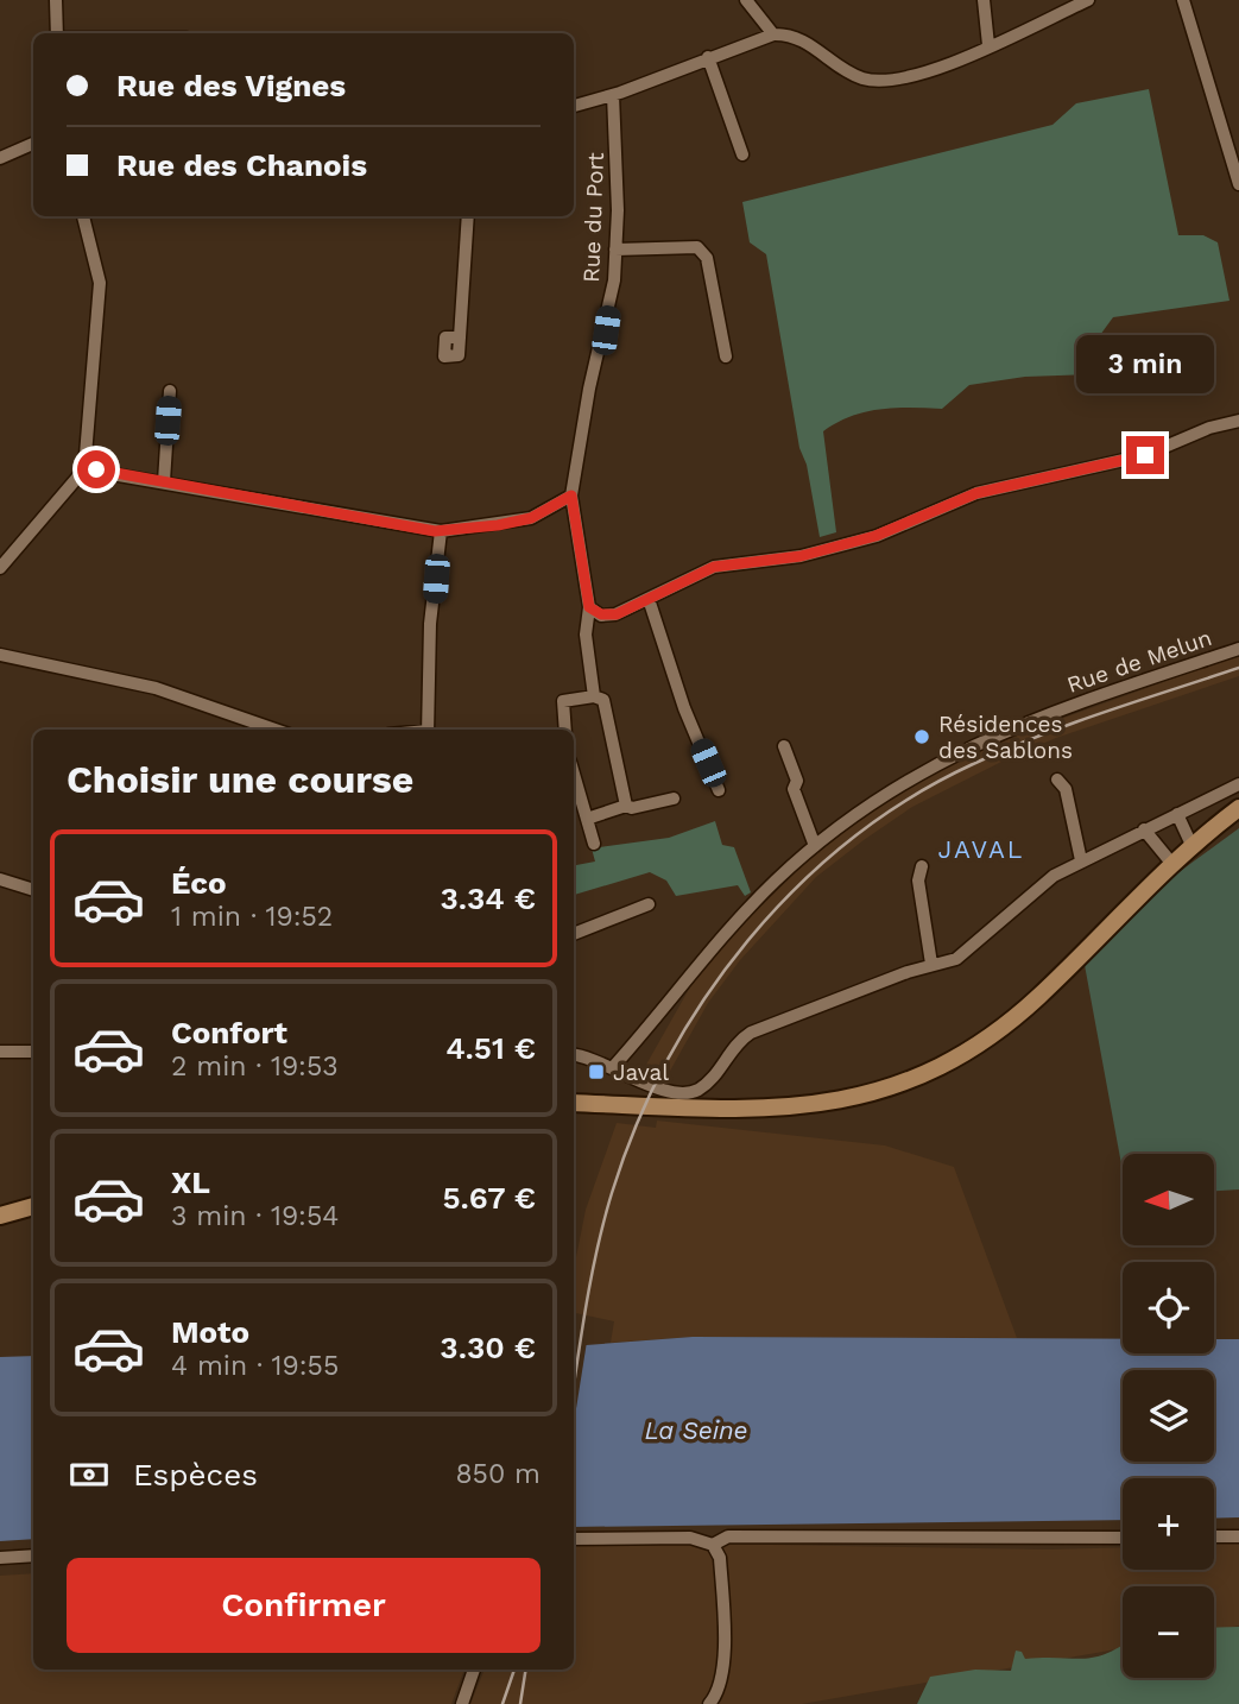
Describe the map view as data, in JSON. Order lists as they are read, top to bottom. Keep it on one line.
{"streets":{"street":["Rue du Port","Rue de Melun"]},"districts":["JAVAL"],"water":["La Seine"],"places":{"other":["Résidences des Sablons"],"transit":["Javal"]},"north":"left","page":{"banner":["Rue des Vignes","Rue des Chanois"],"bubble":"3 min","heading":"Choisir une course","list":[{"name":"Éco","note":"1 min · 19:52","value":"3.34 €"},{"name":"Confort","note":"2 min · 19:53","value":"4.51 €"},{"name":"XL","note":"3 min · 19:54","value":"5.67 €"},{"name":"Moto","note":"4 min · 19:55","value":"3.30 €"}],"map_buttons":["+","−"],"pay":["Espèces","850 m"],"buttons":"Confirmer"}}
